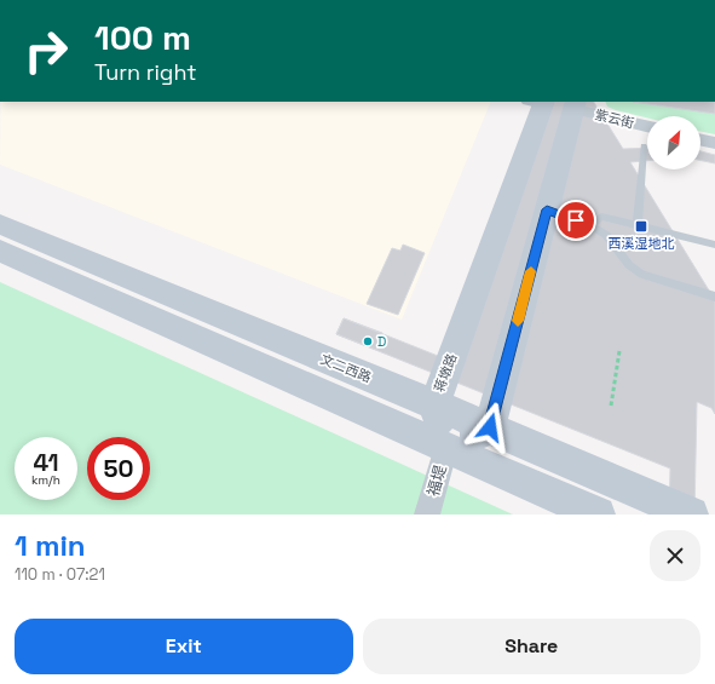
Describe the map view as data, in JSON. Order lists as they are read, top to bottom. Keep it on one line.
{"streets":{"main road":["文二西路","蒋墩路"],"street":["紫云街","福堤"]},"crossings":[["文二西路","蒋墩路"],["蒋墩路","福堤"]],"places":{"transit":["西溪湿地北"],"other":["D"]},"north":"top right","page":{"turn":["100 m","Turn right"],"speed":"41 km/h","limit":"50","heading":["1 min","110 m · 07:21"],"buttons":["Exit","Share"]}}
